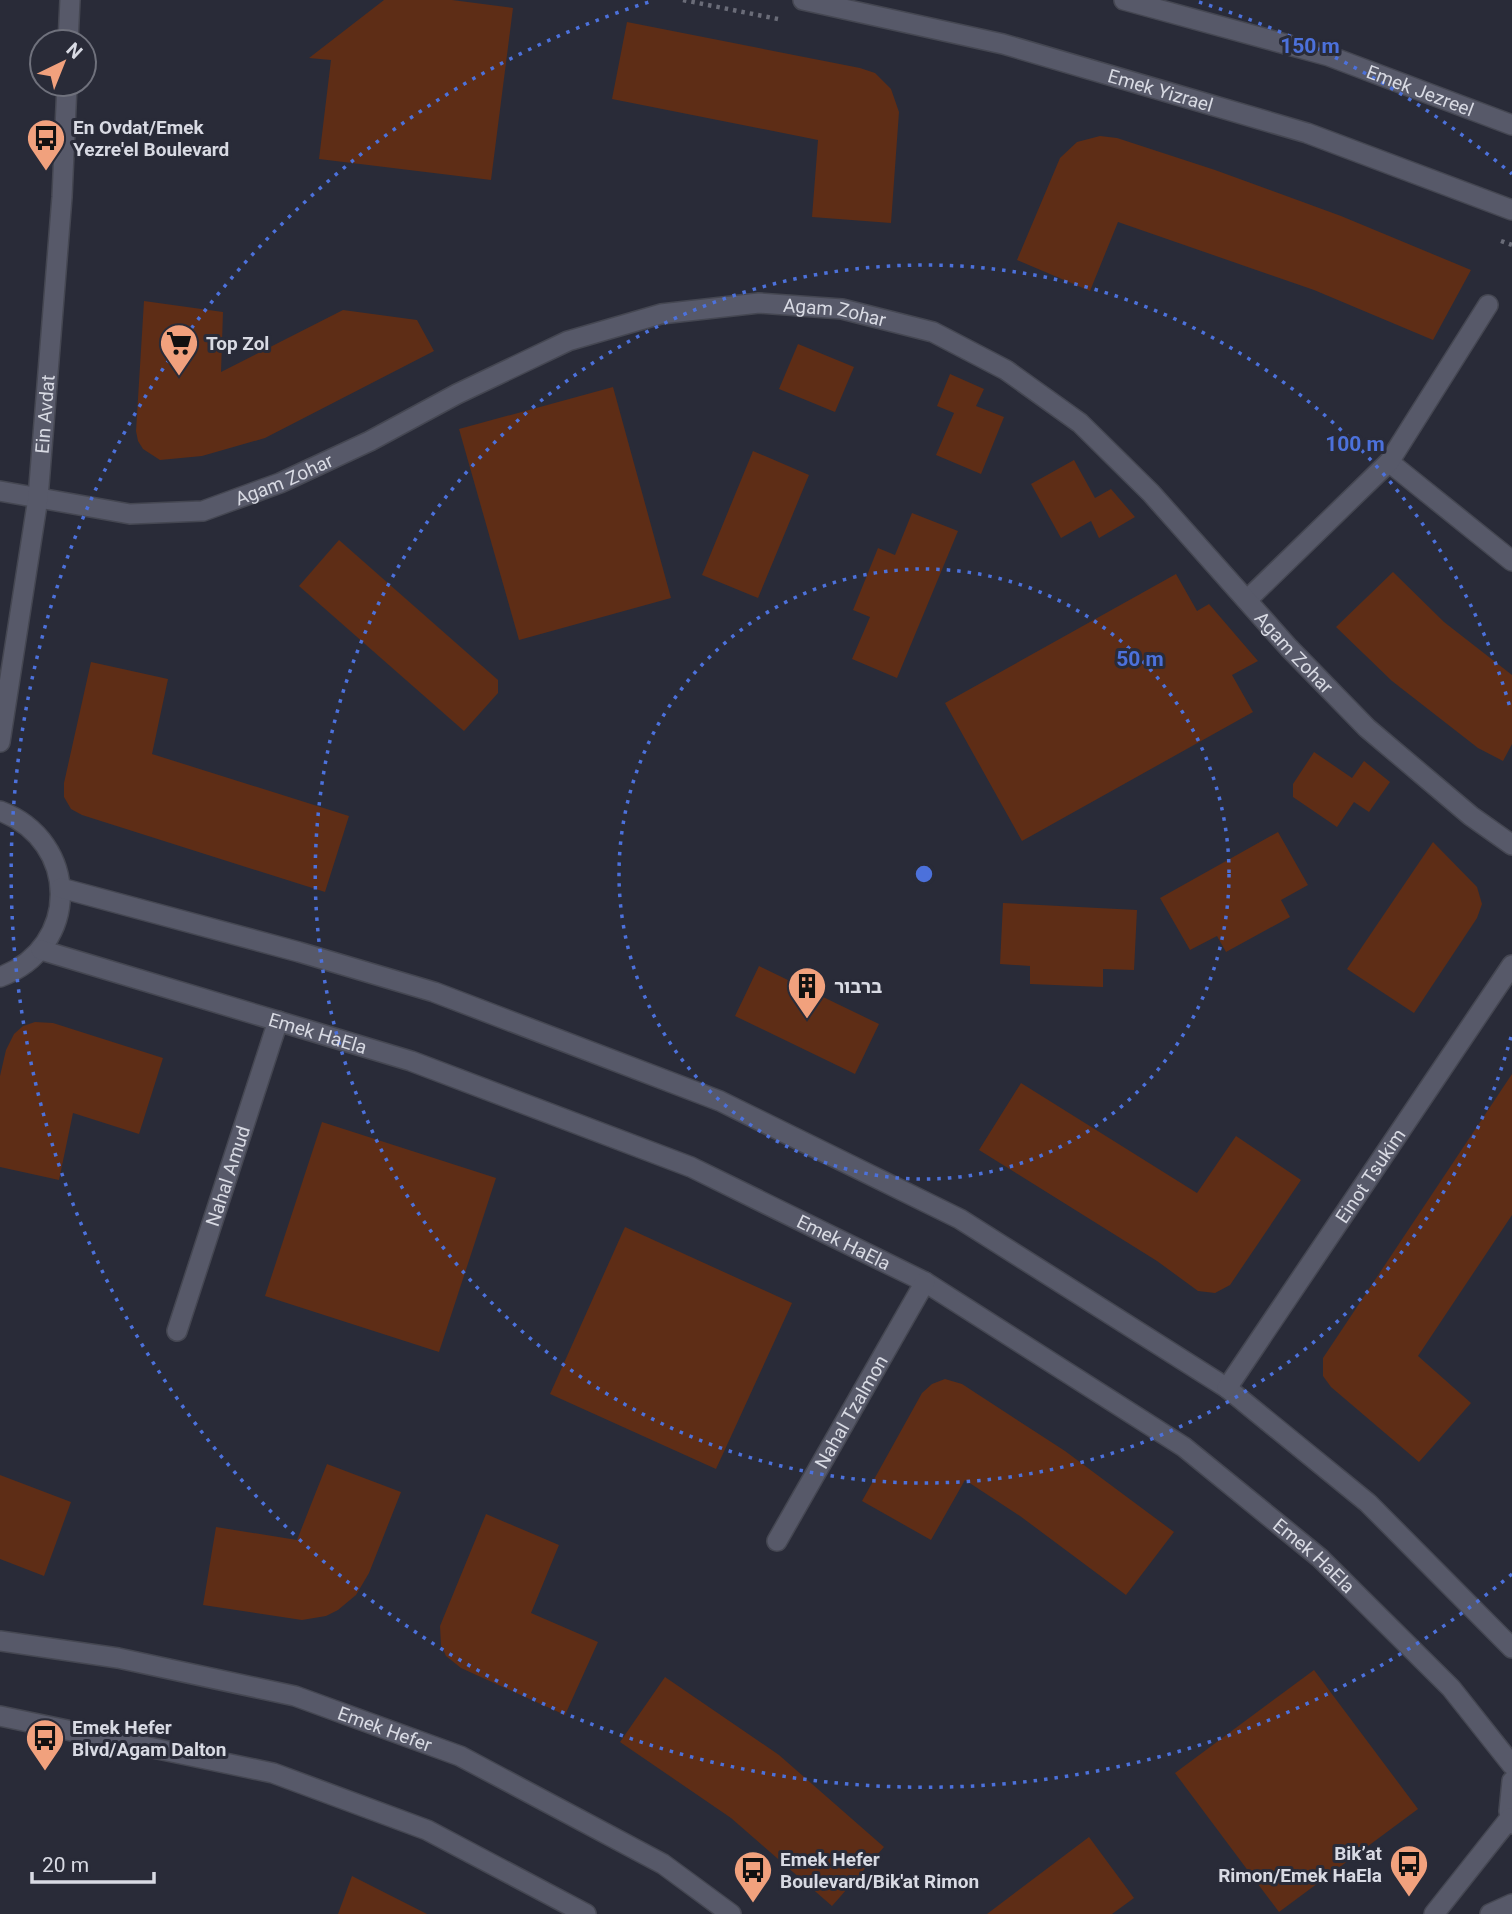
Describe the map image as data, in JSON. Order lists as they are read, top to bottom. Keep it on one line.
{"streets":{"street":["Emek Yizrael","Emek Jezreel","Agam Zohar","Ein Avdat","Emek HaEla","Nahal Amud","Einot Tsukim","Nahal Tzalmon","Emek Hefer"]},"crossings":[["Agam Zohar","Ein Avdat"],["Emek HaEla","Nahal Amud"],["Emek HaEla","Nahal Tzalmon"]],"places":{"bus stop":["En Ovdat/Emek Yezre'el Boulevard","Emek Hefer Blvd/Agam Dalton","Bik’at Rimon/Emek HaEla","Emek Hefer Boulevard/Bik'at Rimon"],"supermarket":["Top Zol"],"building":["ברבור"]},"scale_bar":"20 m","north":"top right","rings":["150 m","100 m","50 m"]}
